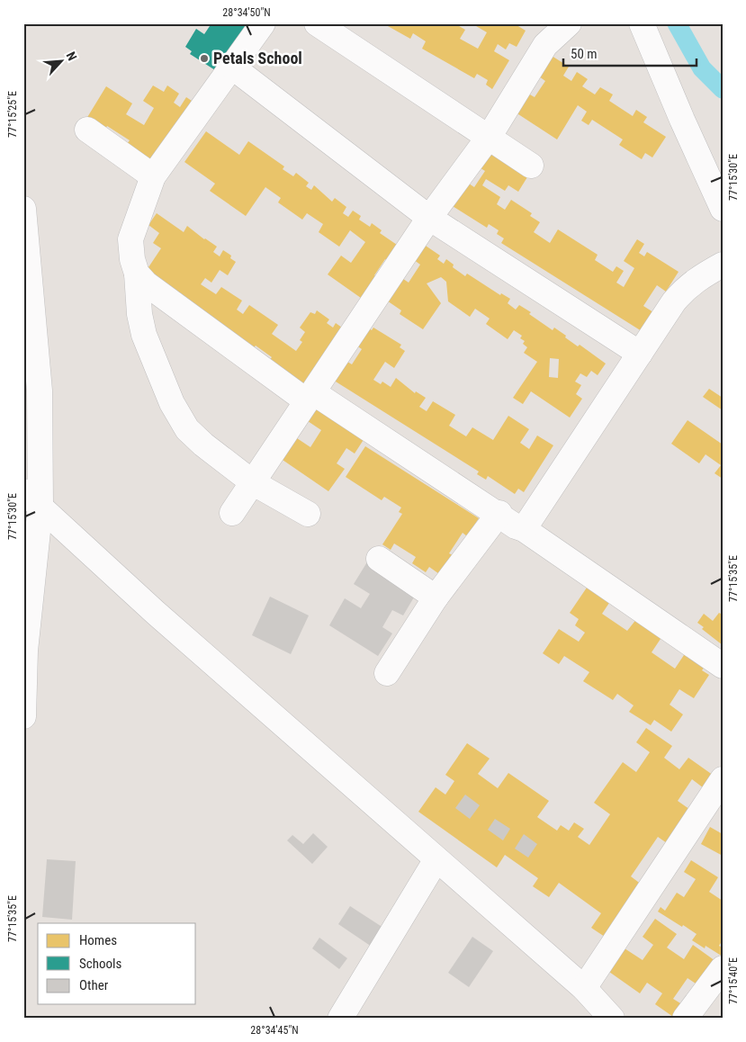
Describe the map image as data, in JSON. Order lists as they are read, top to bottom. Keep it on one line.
{"places":["Petals School"],"legend":["Homes","Schools","Other"],"scale_bar":"50 m","north":"top right","coordinates":["28°34'50\"N","77°15'25\"E","77°15'30\"E","77°15'35\"E","77°15'40\"E","28°34'45\"N"]}
